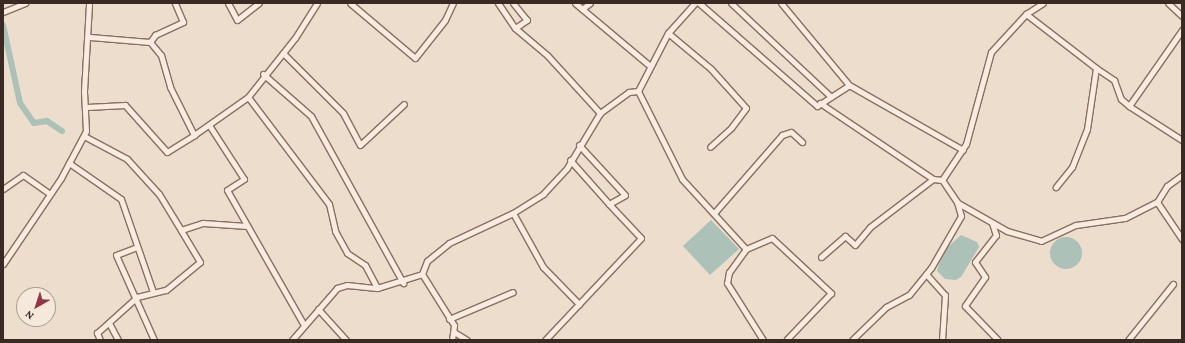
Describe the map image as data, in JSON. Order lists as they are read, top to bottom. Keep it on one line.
{"north":"bottom left"}
